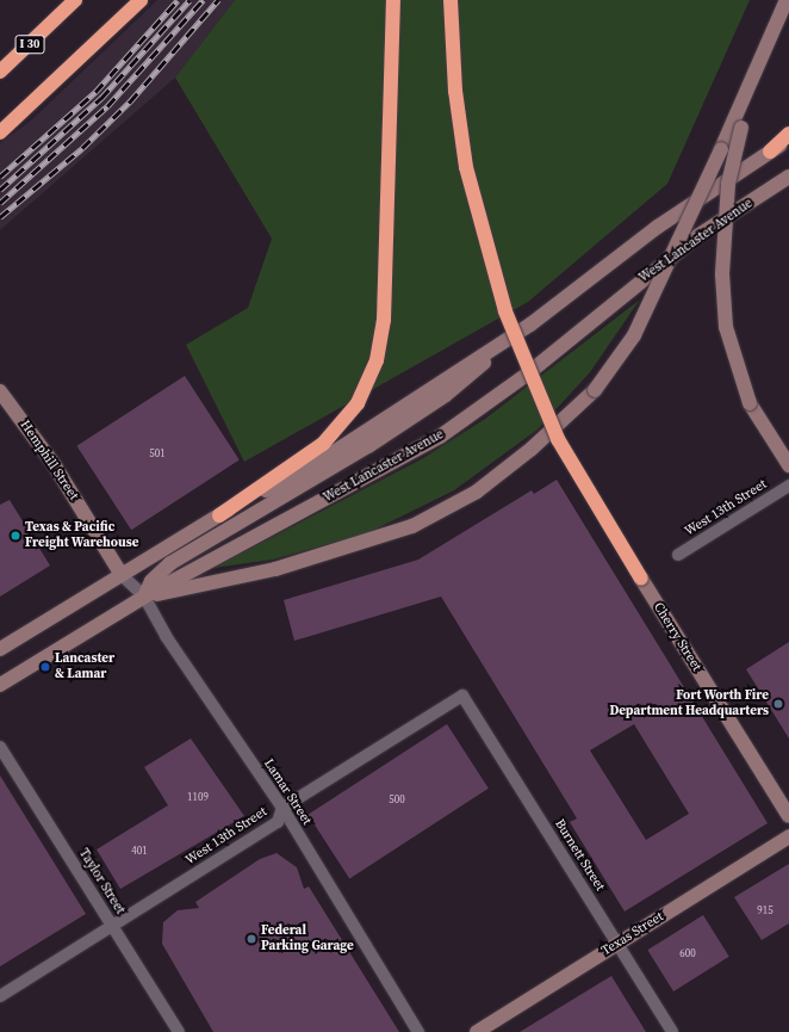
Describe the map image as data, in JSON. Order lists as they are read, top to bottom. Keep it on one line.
{"streets":{"highway":["I 30"],"main road":["West Lancaster Avenue","Hemphill Street","Cherry Street","Texas Street"],"street":["West 13th Street","Lamar Street","Burnett Street","Taylor Street"]},"crossings":[["West Lancaster Avenue","Lamar Street"],["Hemphill Street","Lamar Street"],["West 13th Street","Lamar Street"],["West 13th Street","Burnett Street"],["West 13th Street","Taylor Street"],["Burnett Street","Texas Street"]],"places":["Texas & Pacific Freight Warehouse","Lancaster & Lamar","Fort Worth Fire Department Headquarters","Federal Parking Garage"],"house_numbers":["501","1109","500","401","915","600"]}
